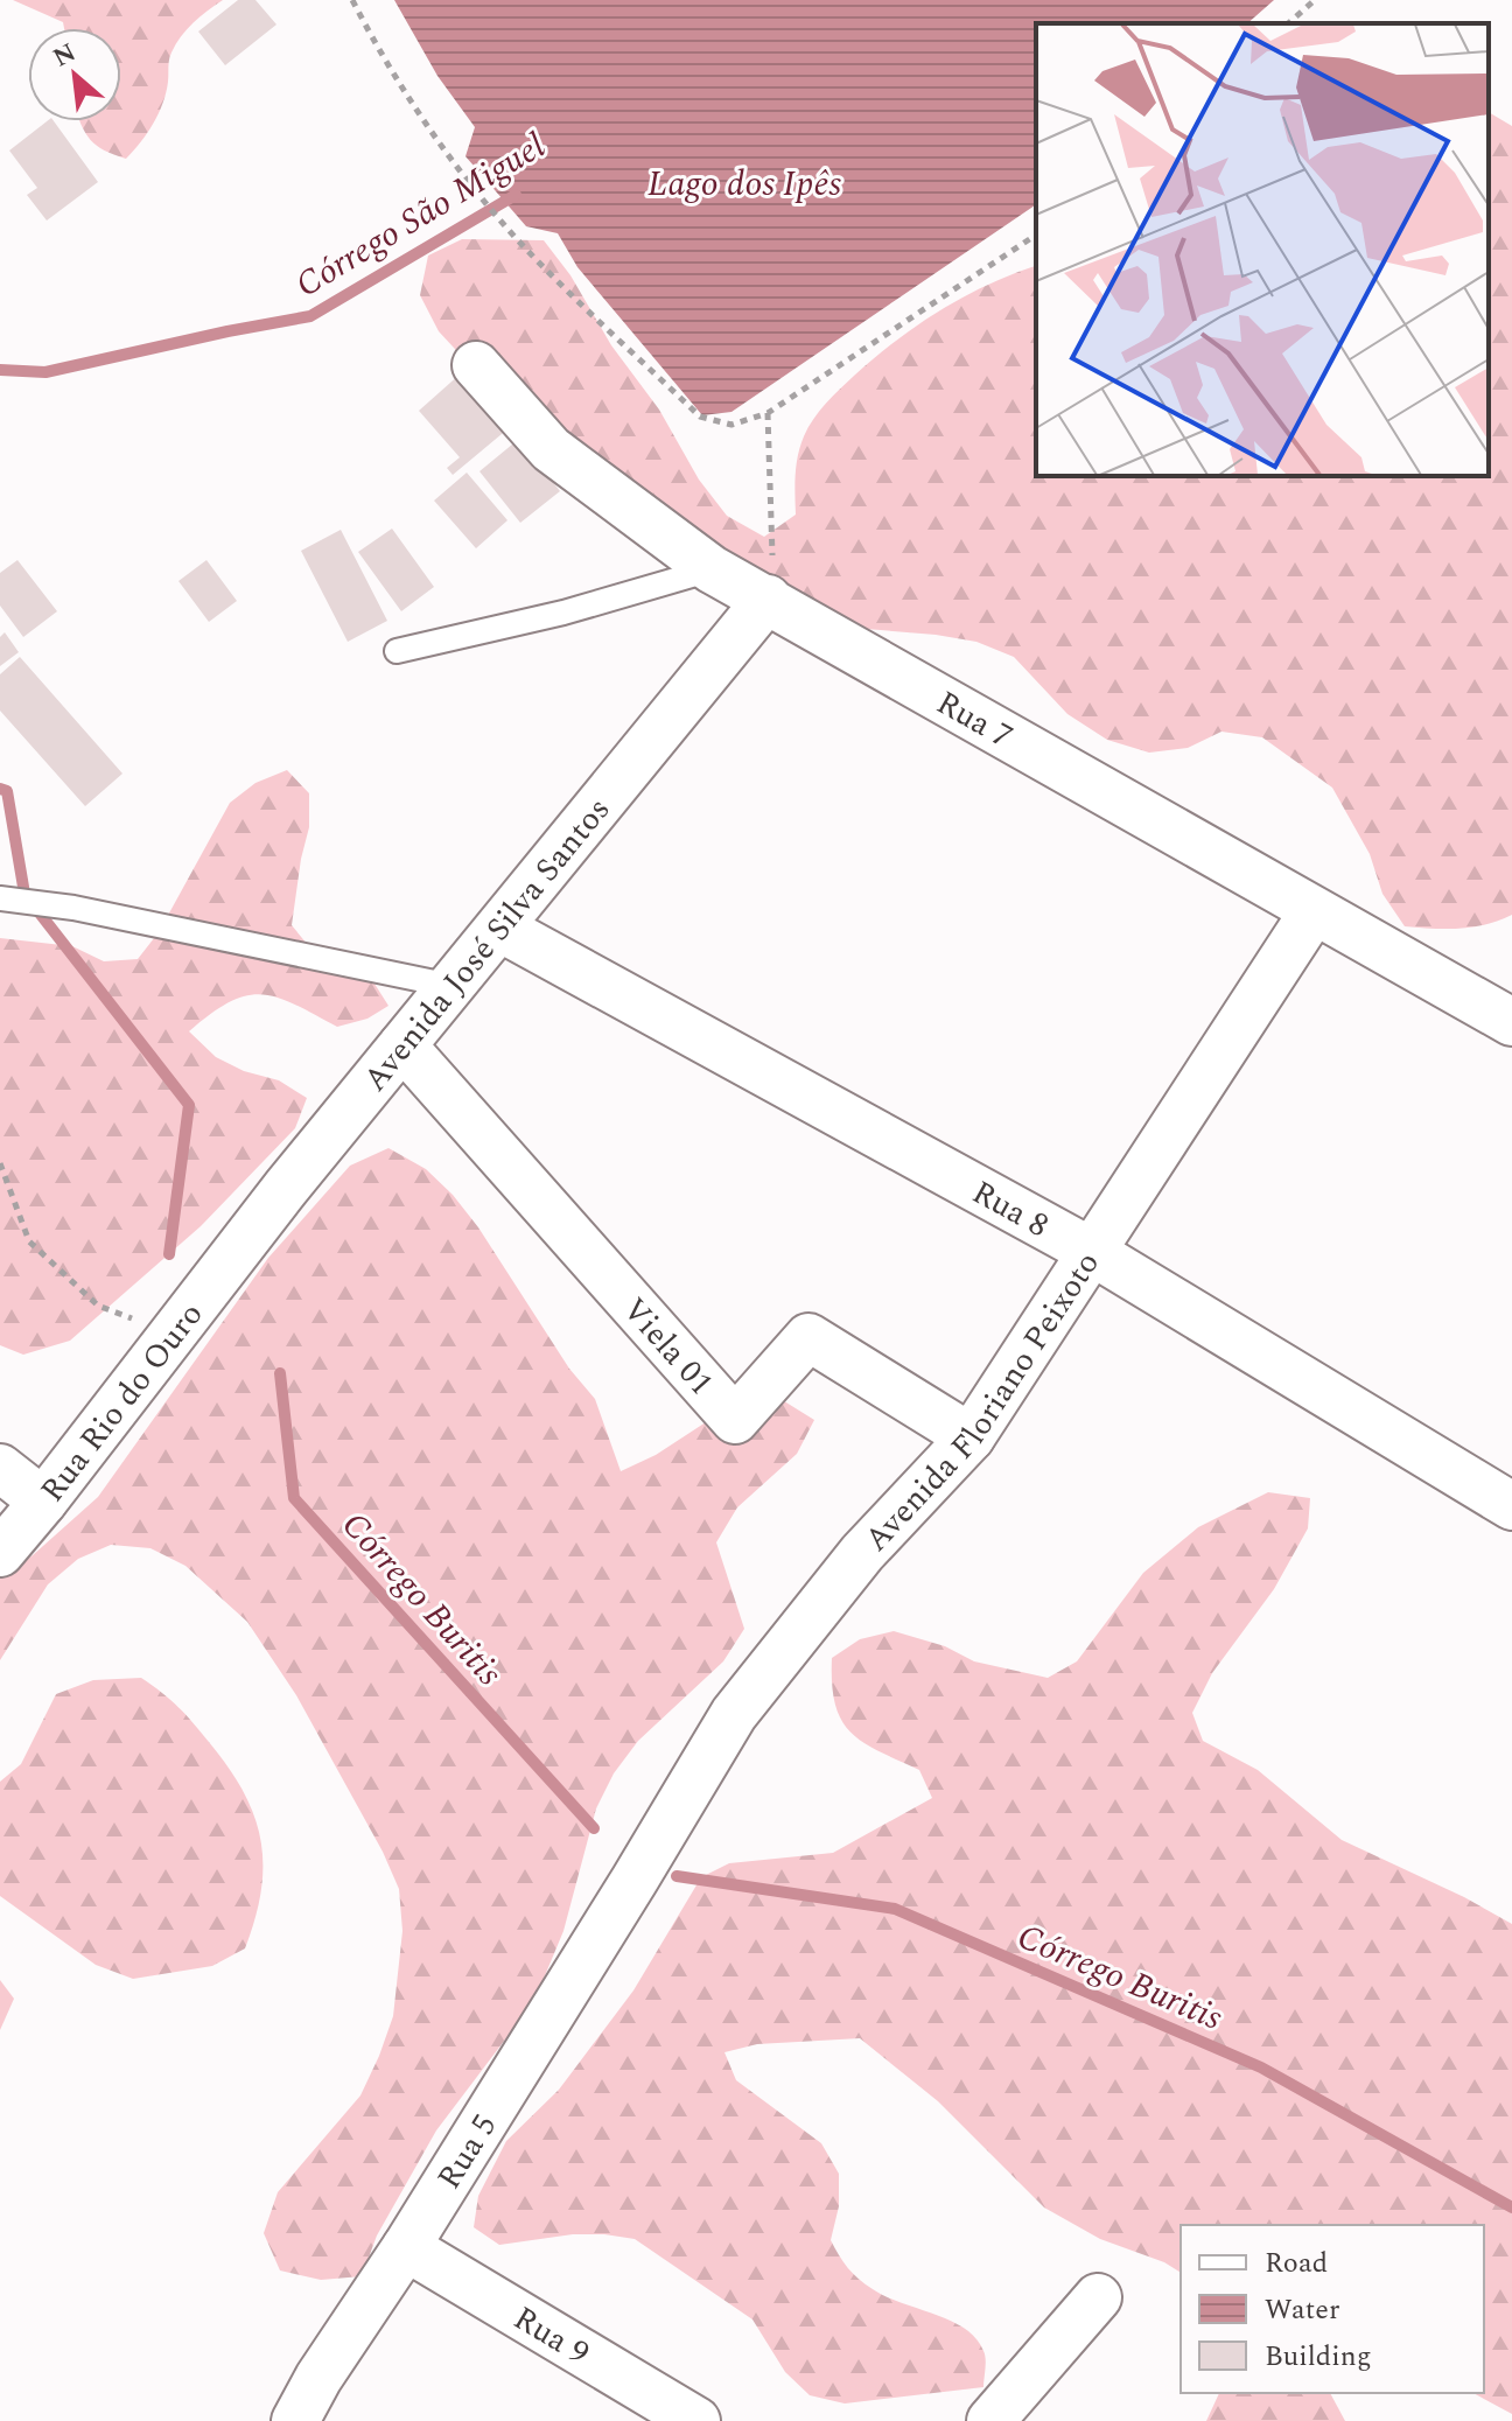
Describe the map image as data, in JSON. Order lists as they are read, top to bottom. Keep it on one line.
{"streets":{"street":["Rua 7","Avenida José Silva Santos","Rua 8","Viela 01","Avenida Floriano Peixoto","Rua Rio do Ouro","Rua 5","Rua 9"]},"crossings":[["Rua 7","Avenida José Silva Santos"],["Rua 7","Avenida Floriano Peixoto"],["Avenida José Silva Santos","Rua 8"],["Avenida José Silva Santos","Viela 01"],["Avenida José Silva Santos","Rua Rio do Ouro"],["Rua 8","Avenida Floriano Peixoto"],["Viela 01","Avenida Floriano Peixoto"],["Avenida Floriano Peixoto","Rua 5"],["Rua 5","Rua 9"]],"water":["Lago dos Ipês","Córrego São Miguel","Córrego Buritis"],"legend":["Road","Water","Building"],"north":"top left"}
